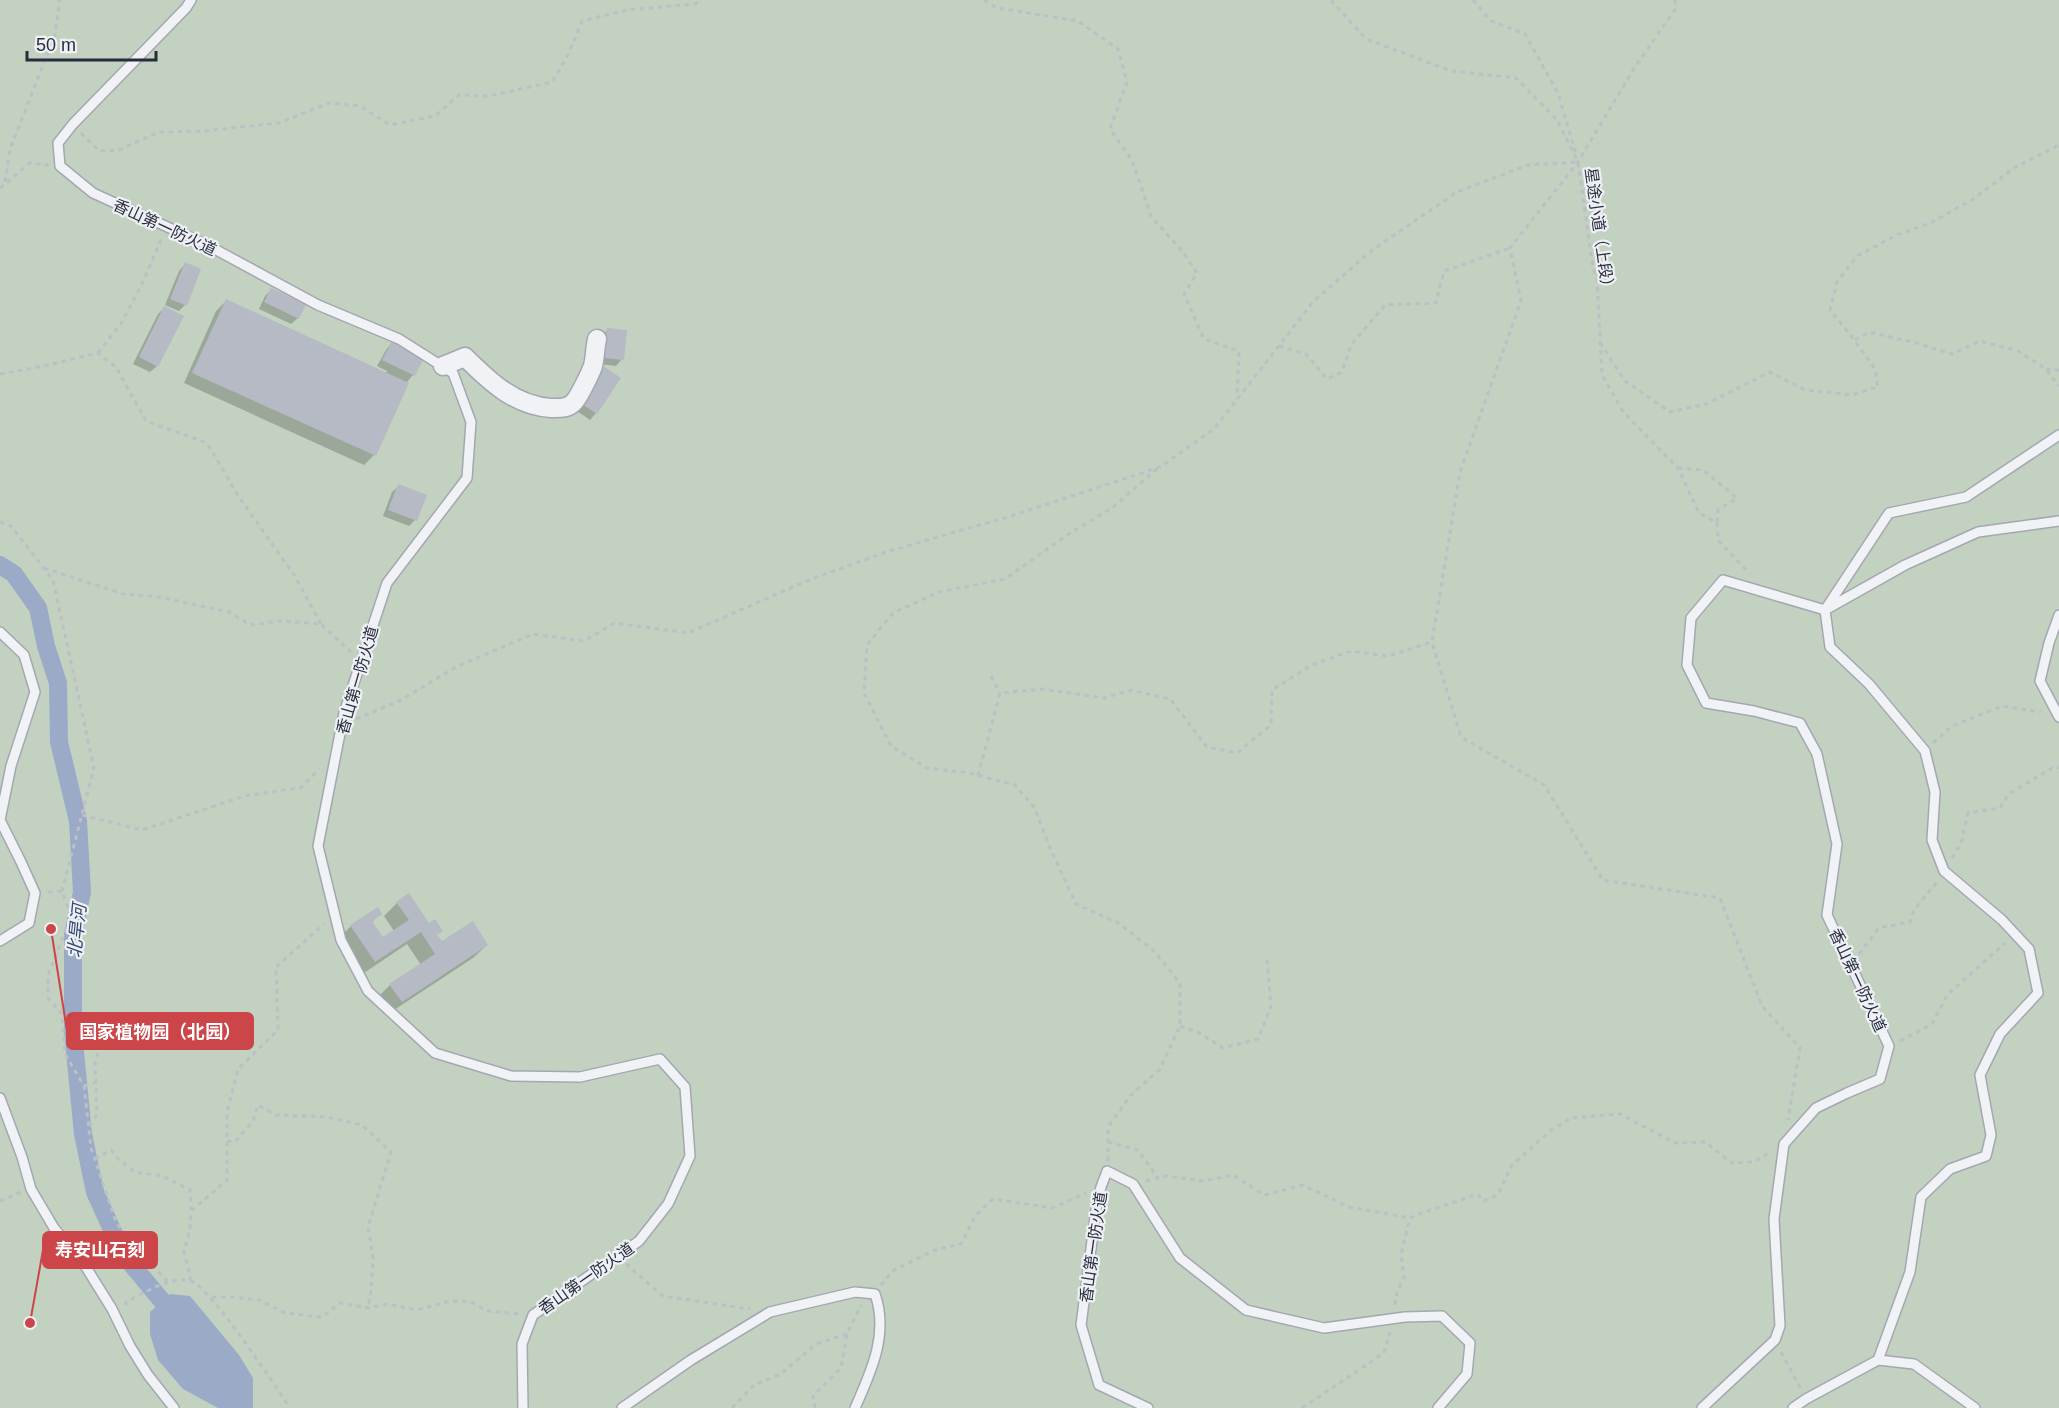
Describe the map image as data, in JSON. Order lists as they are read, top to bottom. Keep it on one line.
{"streets":{"lane":["香山第一防火道"],"path":["星途小道（上段）"]},"crossings":[["香山第一防火道","星途小道（上段）"]],"water":["北旱河"],"places":["国家植物园（北园）","寿安山石刻"],"scale_bar":"50 m"}
